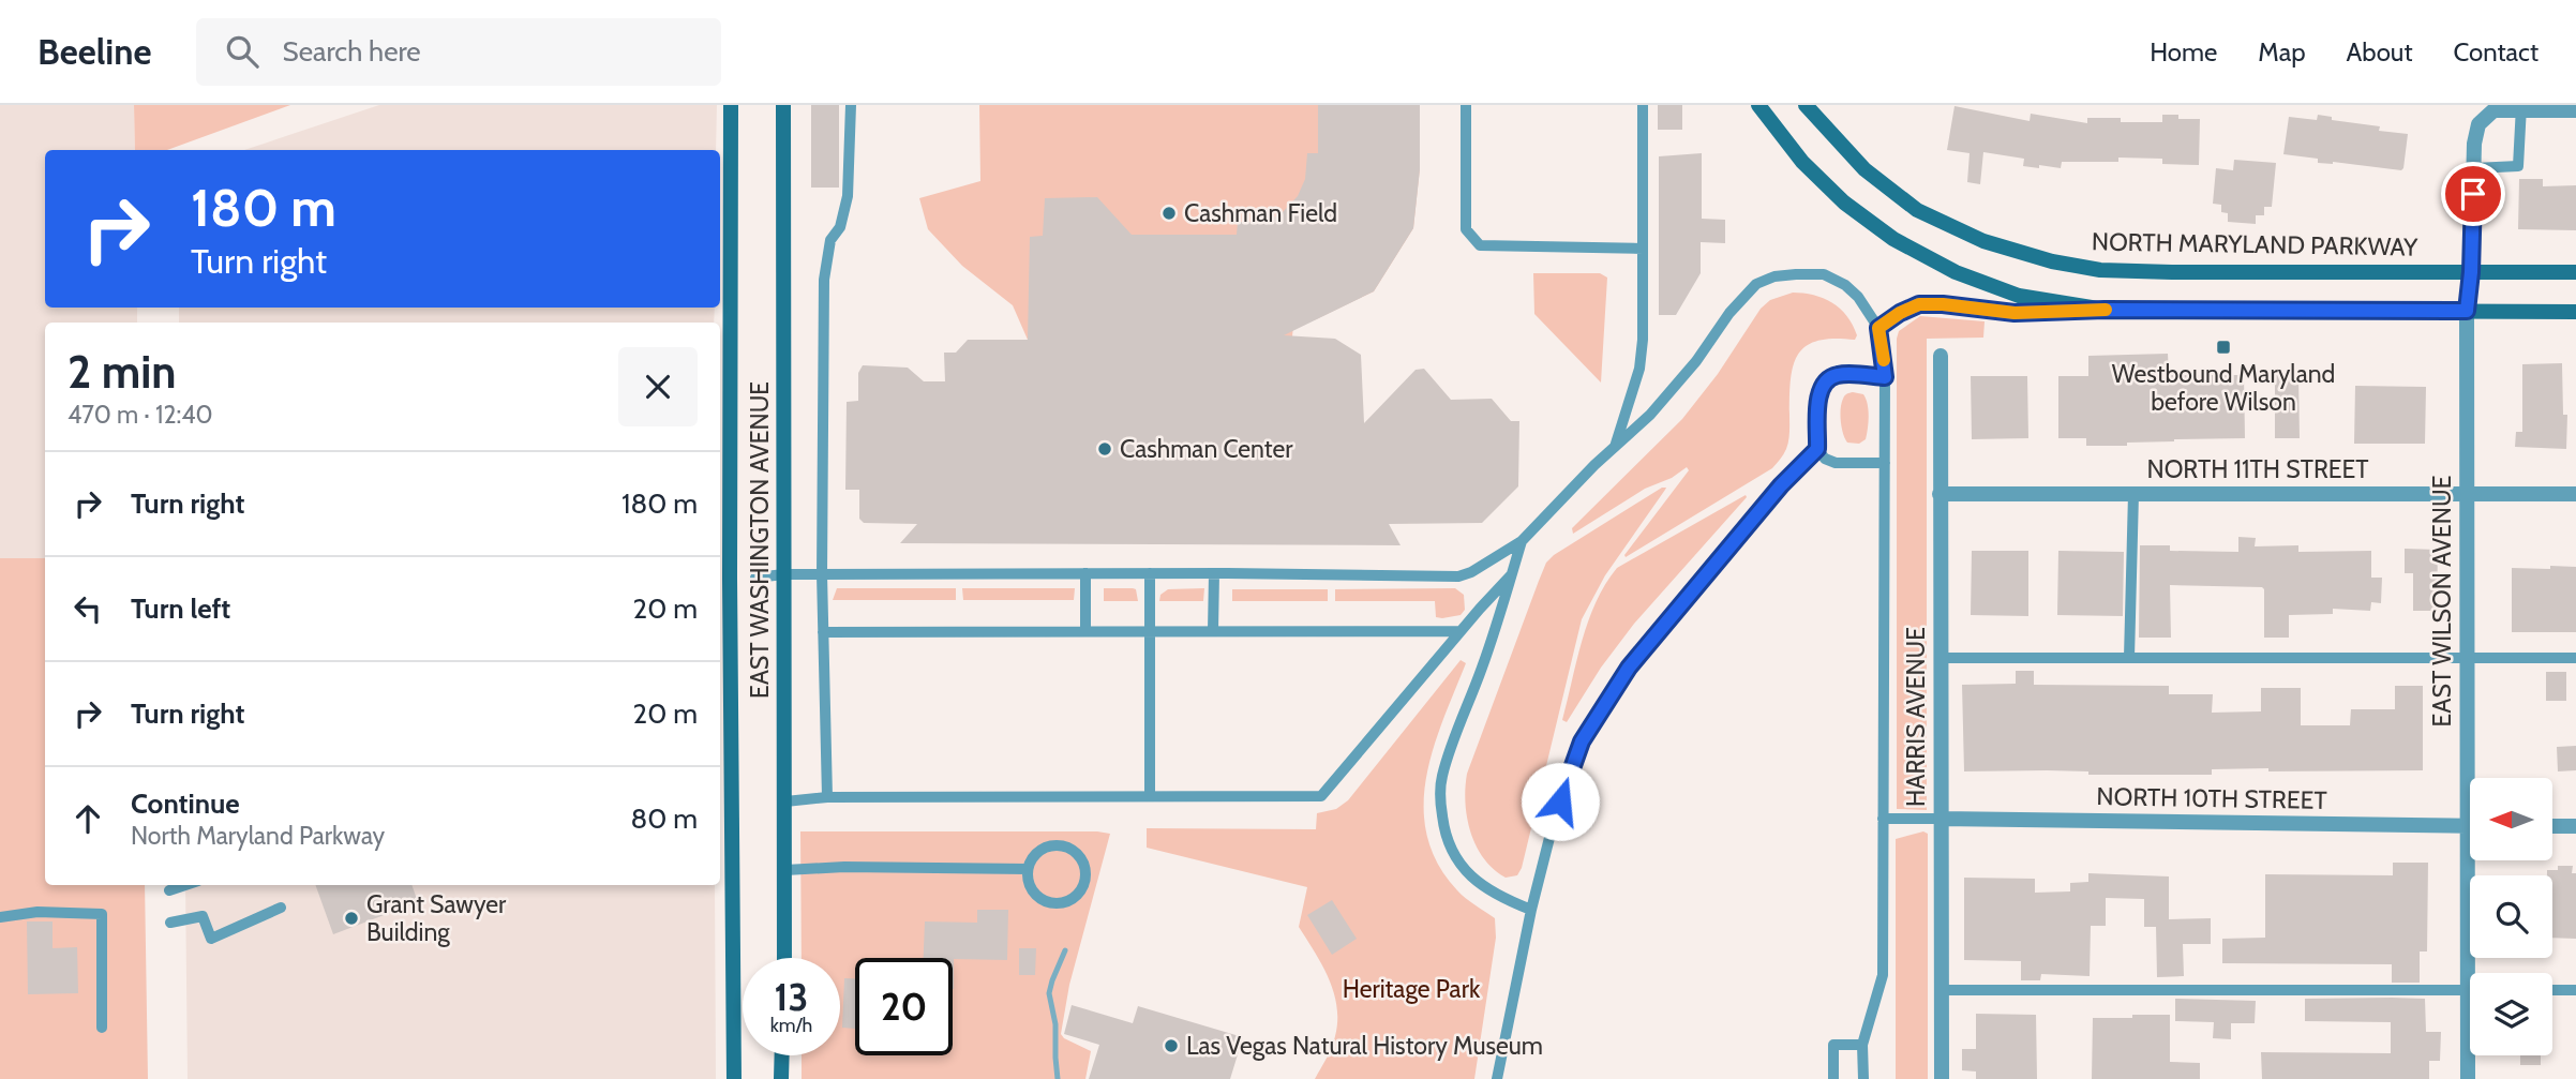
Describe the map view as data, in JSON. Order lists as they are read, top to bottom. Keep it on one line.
{"streets":{"main road":["NORTH MARYLAND PARKWAY","EAST WASHINGTON AVENUE"],"street":["NORTH 11TH STREET","EAST WILSON AVENUE","HARRIS AVENUE","NORTH 10TH STREET"]},"crossings":[["NORTH MARYLAND PARKWAY","EAST WILSON AVENUE"],["NORTH 11TH STREET","EAST WILSON AVENUE"],["NORTH 11TH STREET","HARRIS AVENUE"],["HARRIS AVENUE","NORTH 10TH STREET"]],"parks":["Heritage Park"],"places":{"other":["Cashman Field","Cashman Center","Grant Sawyer Building","Las Vegas Natural History Museum"],"transit":["Westbound Maryland before Wilson"]},"north":"left","page":{"header":"Beeline","search":"Search here","nav":["Home","Map","About","Contact"],"turn":["180 m","Turn right"],"heading":["2 min","470 m · 12:40"],"list":[{"name":"Turn right","value":"180 m"},{"name":"Turn left","value":"20 m"},{"name":"Turn right","value":"20 m"},{"name":"Continue","note":"North Maryland Parkway","value":"80 m"}],"speed":"13 km/h","limit":"20"}}
